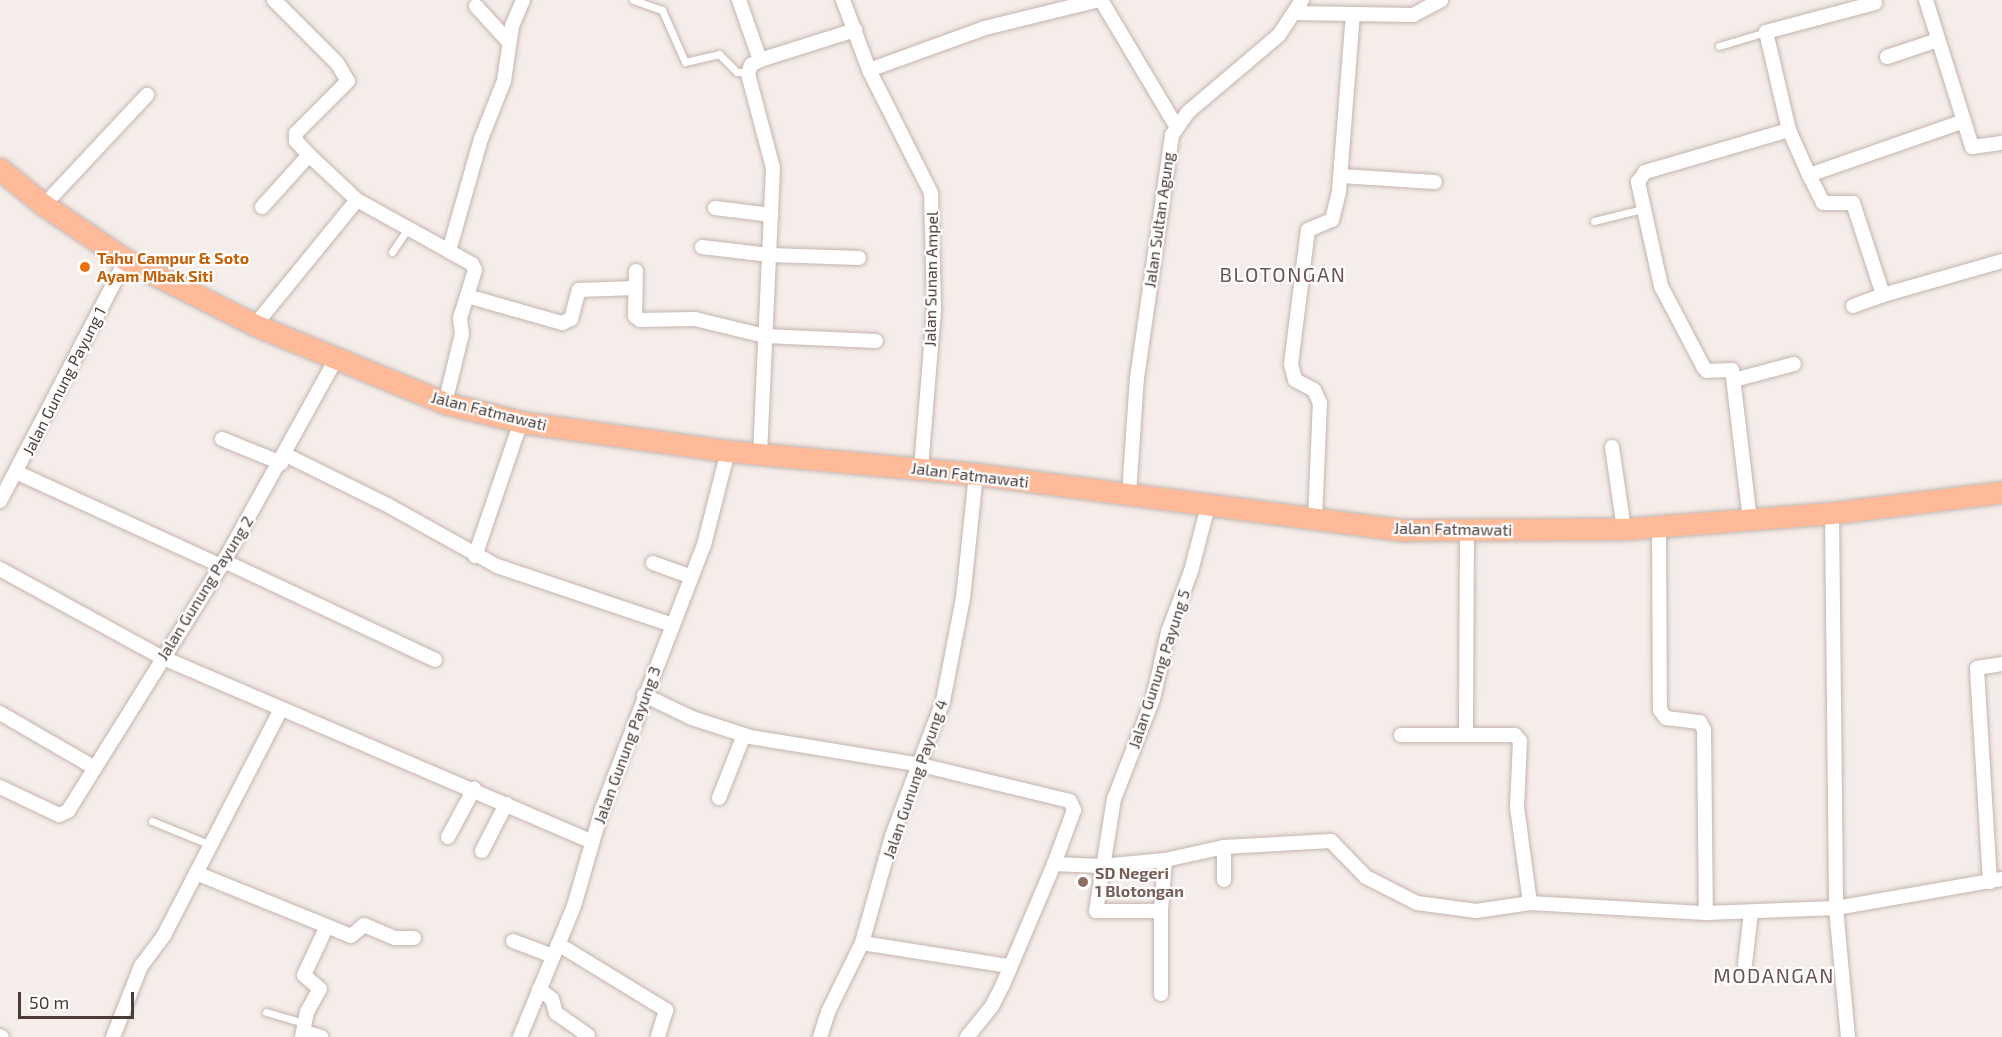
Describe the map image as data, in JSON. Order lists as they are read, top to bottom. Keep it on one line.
{"streets":{"main road":["Jalan Fatmawati"],"street":["Jalan Sultan Agung","Jalan Sunan Ampel","Jalan Gunung Payung 1","Jalan Gunung Payung 2","Jalan Gunung Payung 5","Jalan Gunung Payung 3","Jalan Gunung Payung 4"]},"crossings":[["Jalan Sultan Agung","Jalan Fatmawati"],["Jalan Sunan Ampel","Jalan Fatmawati"],["Jalan Gunung Payung 1","Jalan Fatmawati"],["Jalan Fatmawati","Jalan Gunung Payung 2"],["Jalan Fatmawati","Jalan Gunung Payung 5"],["Jalan Fatmawati","Jalan Gunung Payung 3"],["Jalan Fatmawati","Jalan Gunung Payung 4"]],"districts":["BLOTONGAN","MODANGAN"],"places":["Tahu Campur & Soto Ayam Mbak Siti","SD Negeri 1 Blotongan"],"scale_bar":"50 m"}
